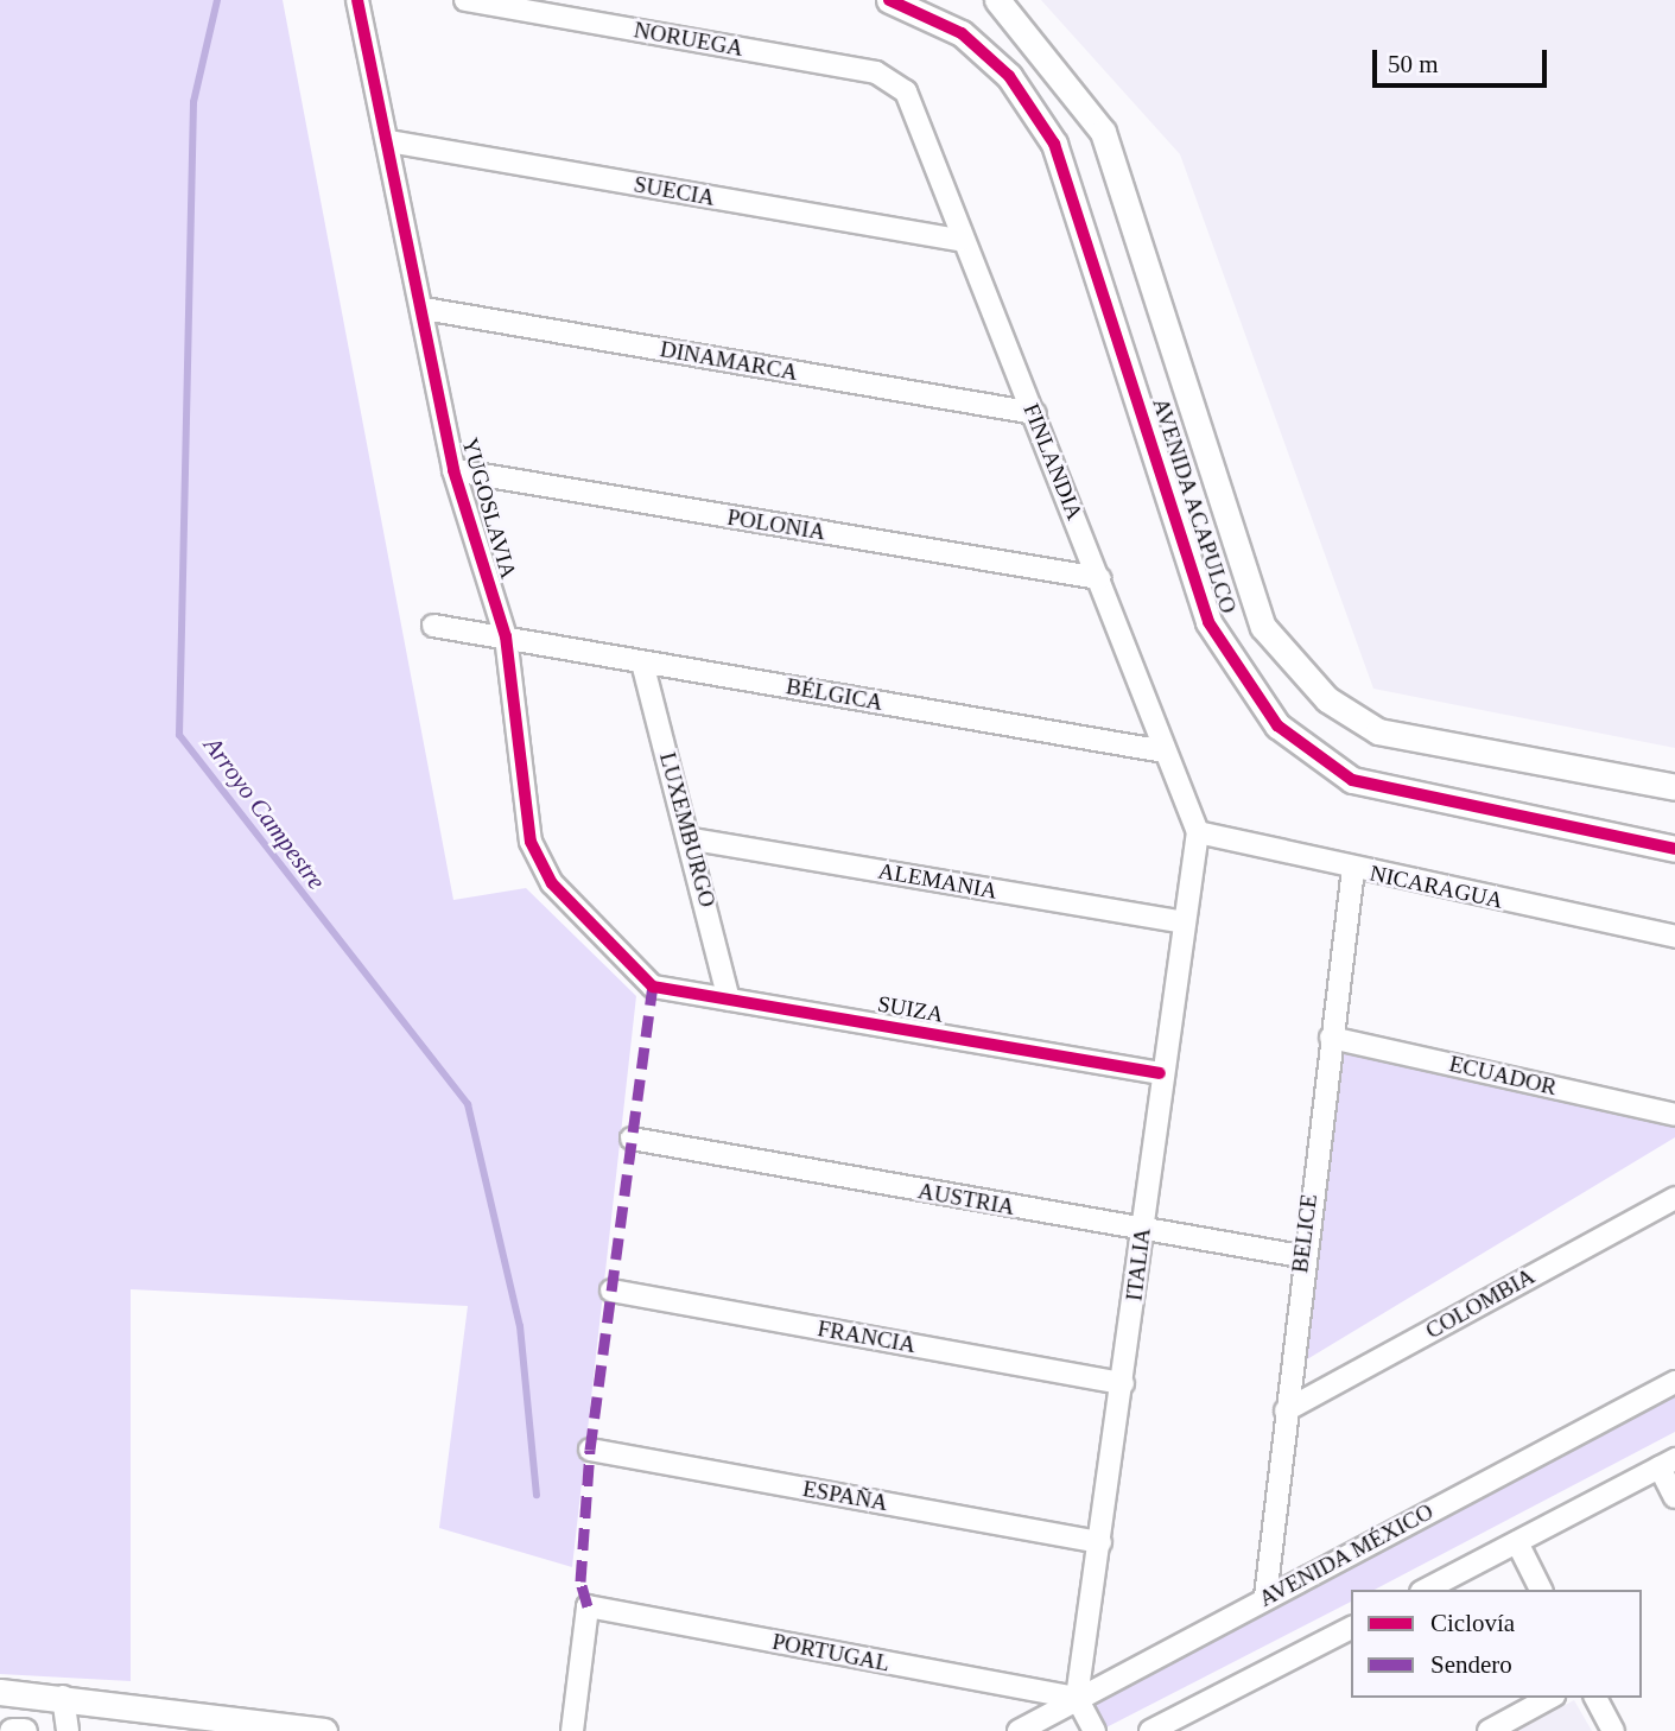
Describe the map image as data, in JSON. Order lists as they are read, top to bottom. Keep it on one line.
{"streets":{"street":["NORUEGA","SUECIA","DINAMARCA","FINLANDIA","AVENIDA ACAPULCO","YUGOSLAVIA","POLONIA","BÉLGICA","LUXEMBURGO","ALEMANIA","NICARAGUA","SUIZA","ECUADOR","AUSTRIA","BELICE","ITALIA","COLOMBIA","FRANCIA","ESPAÑA","AVENIDA MÉXICO","PORTUGAL"]},"crossings":[["NORUEGA","FINLANDIA"],["SUECIA","FINLANDIA"],["SUECIA","YUGOSLAVIA"],["DINAMARCA","FINLANDIA"],["DINAMARCA","YUGOSLAVIA"],["FINLANDIA","POLONIA"],["FINLANDIA","BÉLGICA"],["FINLANDIA","NICARAGUA"],["FINLANDIA","ITALIA"],["YUGOSLAVIA","POLONIA"],["YUGOSLAVIA","BÉLGICA"],["YUGOSLAVIA","SUIZA"],["BÉLGICA","LUXEMBURGO"],["LUXEMBURGO","ALEMANIA"],["LUXEMBURGO","SUIZA"],["ALEMANIA","ITALIA"],["NICARAGUA","BELICE"],["NICARAGUA","ITALIA"],["SUIZA","ITALIA"],["ECUADOR","BELICE"],["AUSTRIA","BELICE"],["AUSTRIA","ITALIA"],["BELICE","COLOMBIA"],["BELICE","AVENIDA MÉXICO"],["ITALIA","FRANCIA"],["ITALIA","ESPAÑA"],["ITALIA","AVENIDA MÉXICO"],["ITALIA","PORTUGAL"],["AVENIDA MÉXICO","PORTUGAL"]],"water":["Arroyo Campestre"],"legend":["Ciclovía","Sendero"],"scale_bar":"50 m"}
